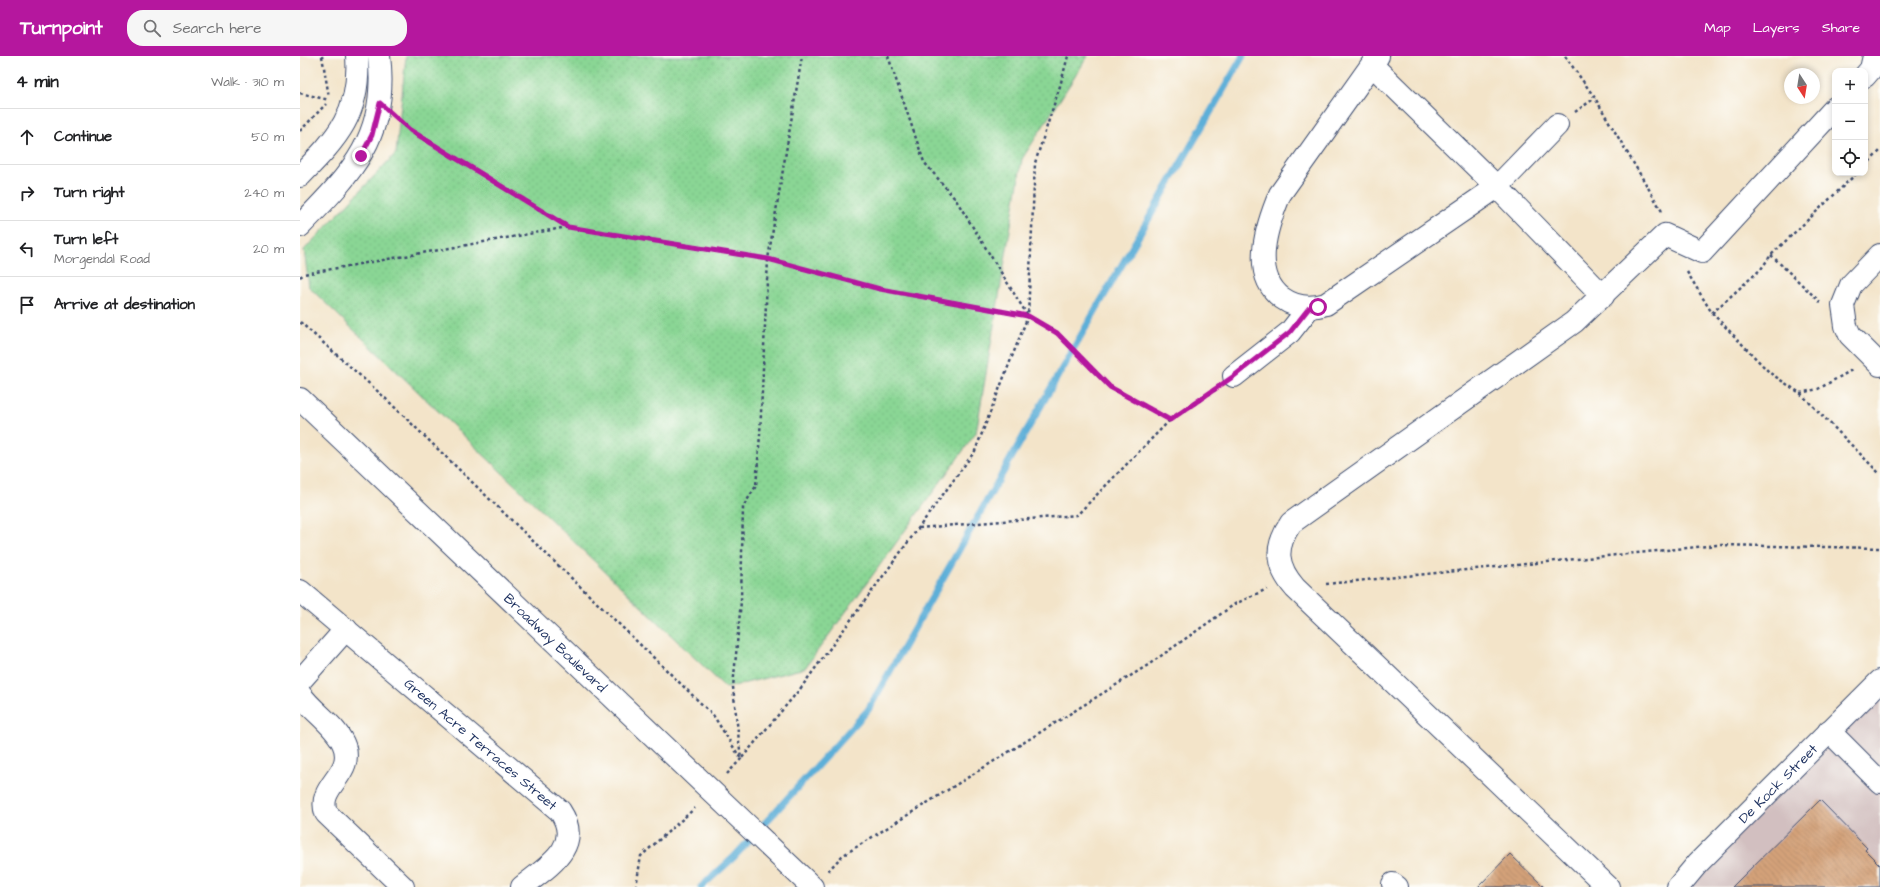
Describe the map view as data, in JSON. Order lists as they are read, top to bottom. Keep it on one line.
{"streets":{"street":["Broadway Boulevard","Green Acre Terraces Street","De Kock Street"]},"north":"bottom","page":{"header":"Turnpoint","search":"Search here","nav":["Map","Layers","Share"],"heading":["4 min","Walk · 310 m"],"map_buttons":["+","−"],"list":[["Continue","50 m"],["Turn right","240 m"],["Turn left","Morgendal Road","20 m"],"Arrive at destination"]}}
